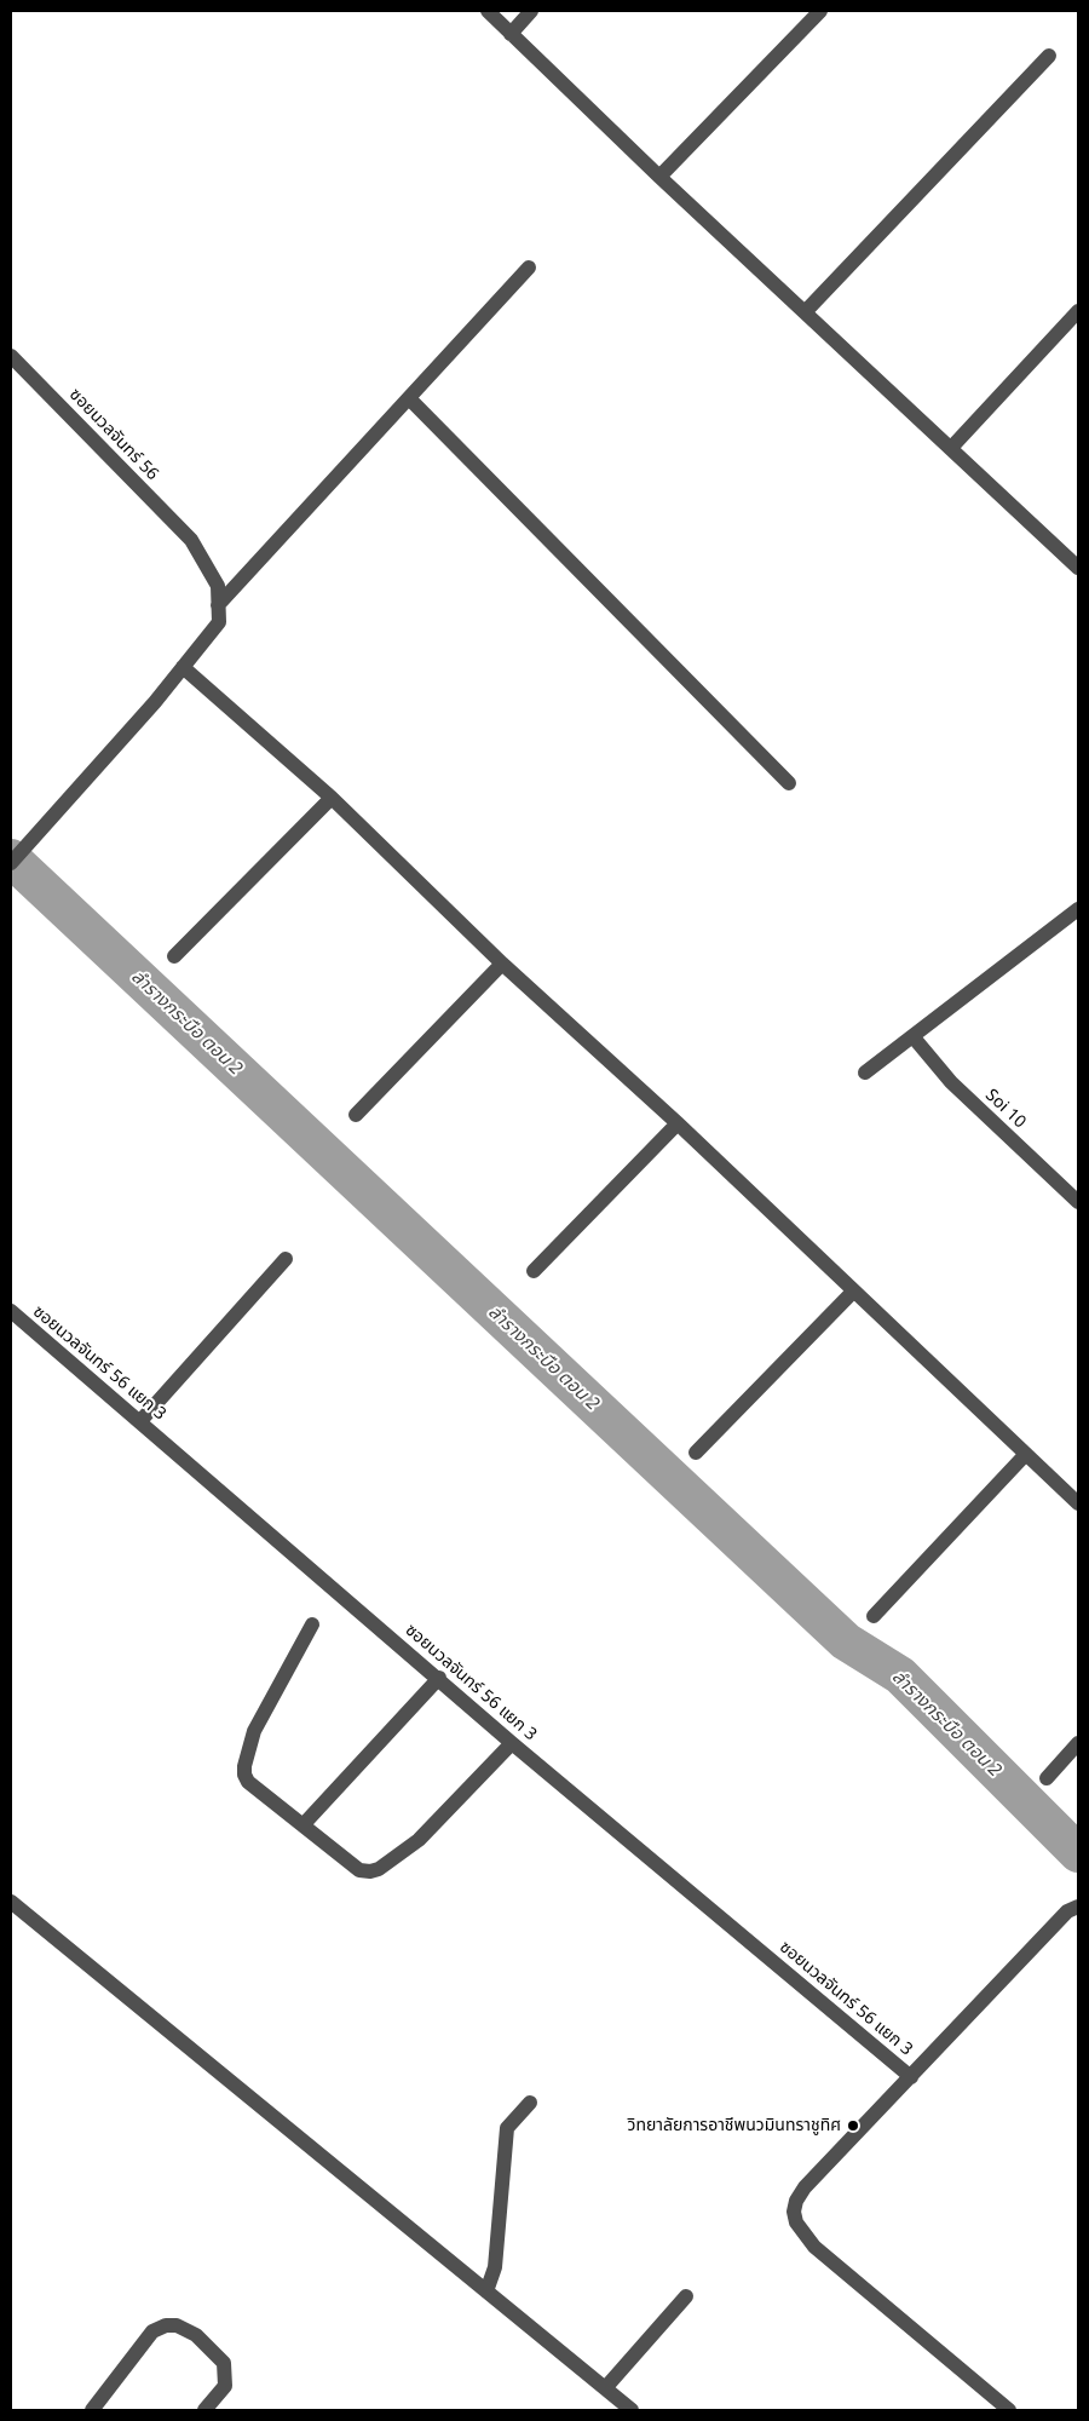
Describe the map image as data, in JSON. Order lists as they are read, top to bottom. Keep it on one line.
{"streets":{"street":["ซอยนวลจันทร์ 56","Soi 10","ซอยนวลจันทร์ 56 แยก 3"]},"water":["ลำรางกระบือ ตอน 2"],"places":["วิทยาลัยการอาชีพนวมินทราชูทิศ"]}
